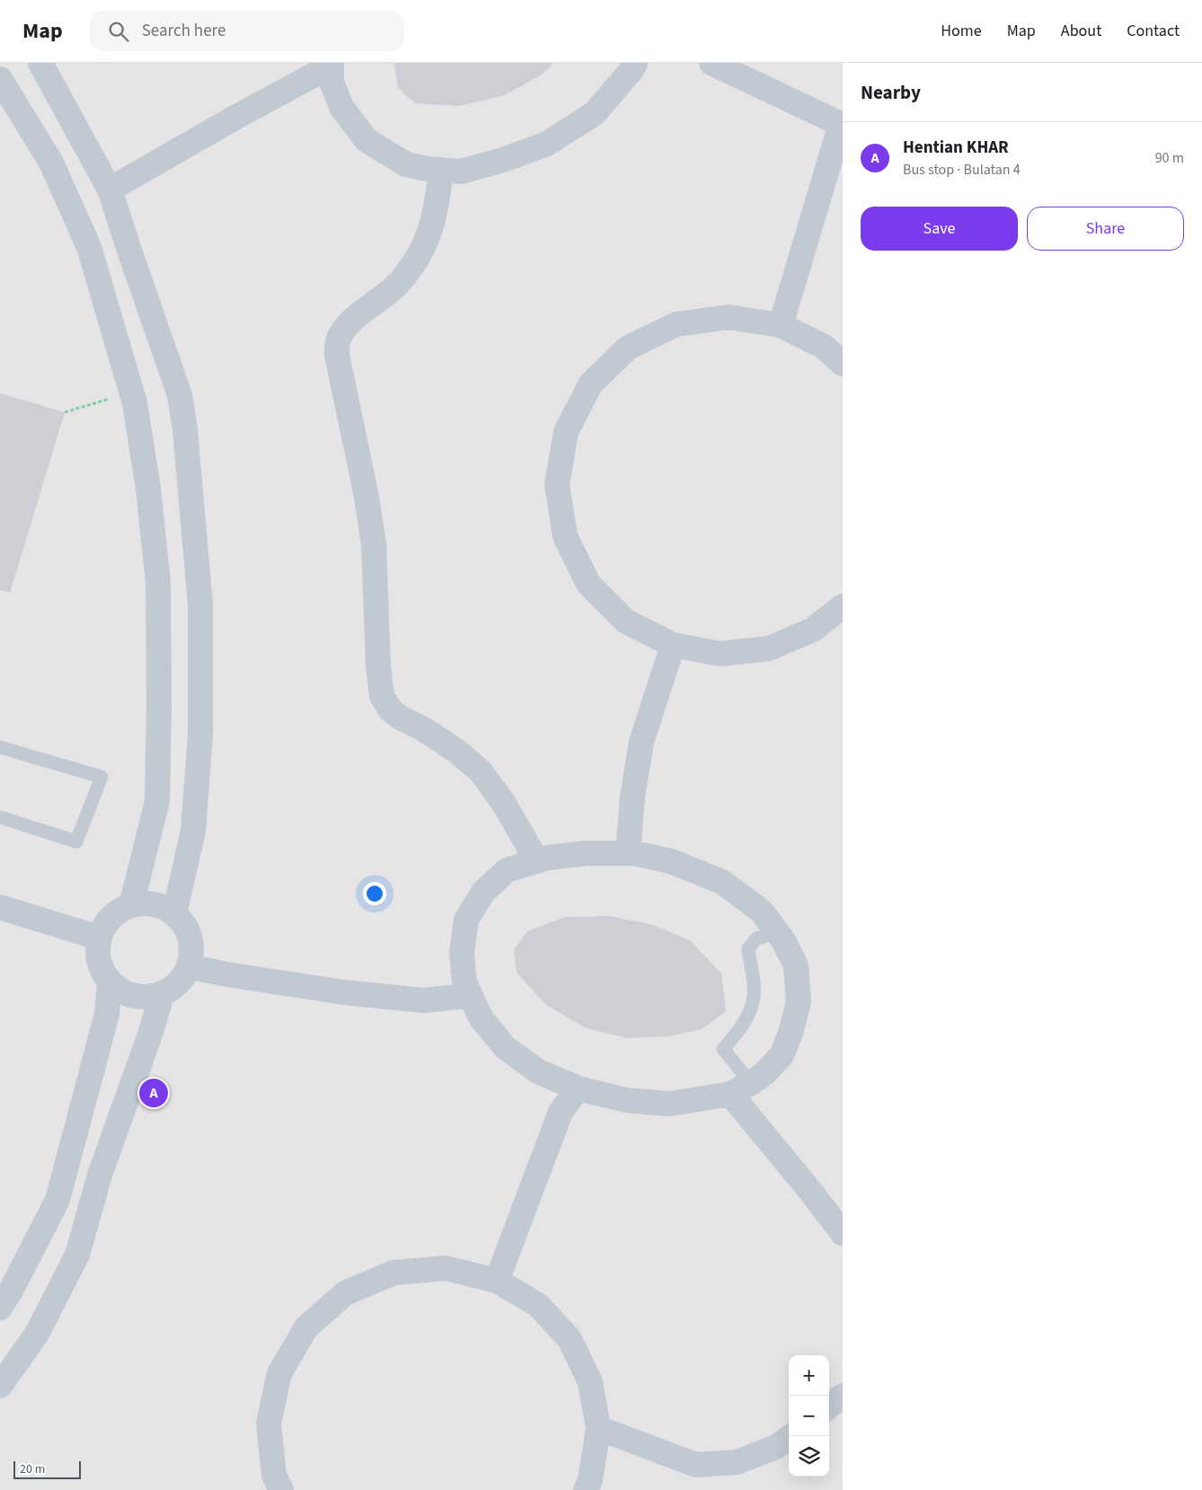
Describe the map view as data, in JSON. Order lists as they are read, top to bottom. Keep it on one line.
{"scale_bar":"20 m","page":{"header":"Map","search":"Search here","nav":["Home","Map","About","Contact"],"heading":"Nearby","list":[{"mark":"A","name":"Hentian KHAR","note":"Bus stop · Bulatan 4","value":"90 m"}],"buttons":["Save","Share"],"pins":"A","map_buttons":["+","−"],"scale":"20 m"}}
